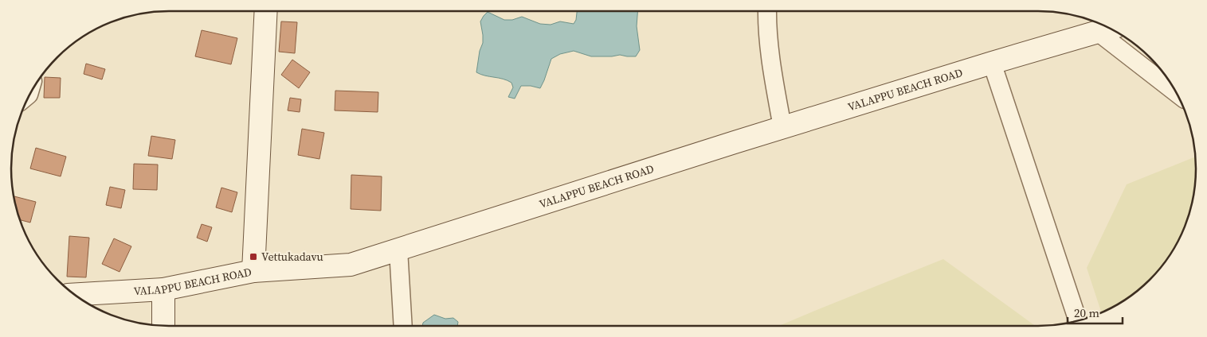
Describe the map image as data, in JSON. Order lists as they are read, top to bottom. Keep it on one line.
{"streets":{"main road":["VALAPPU BEACH ROAD"]},"places":{"transit":["Vettukadavu"]},"scale_bar":"20 m"}
